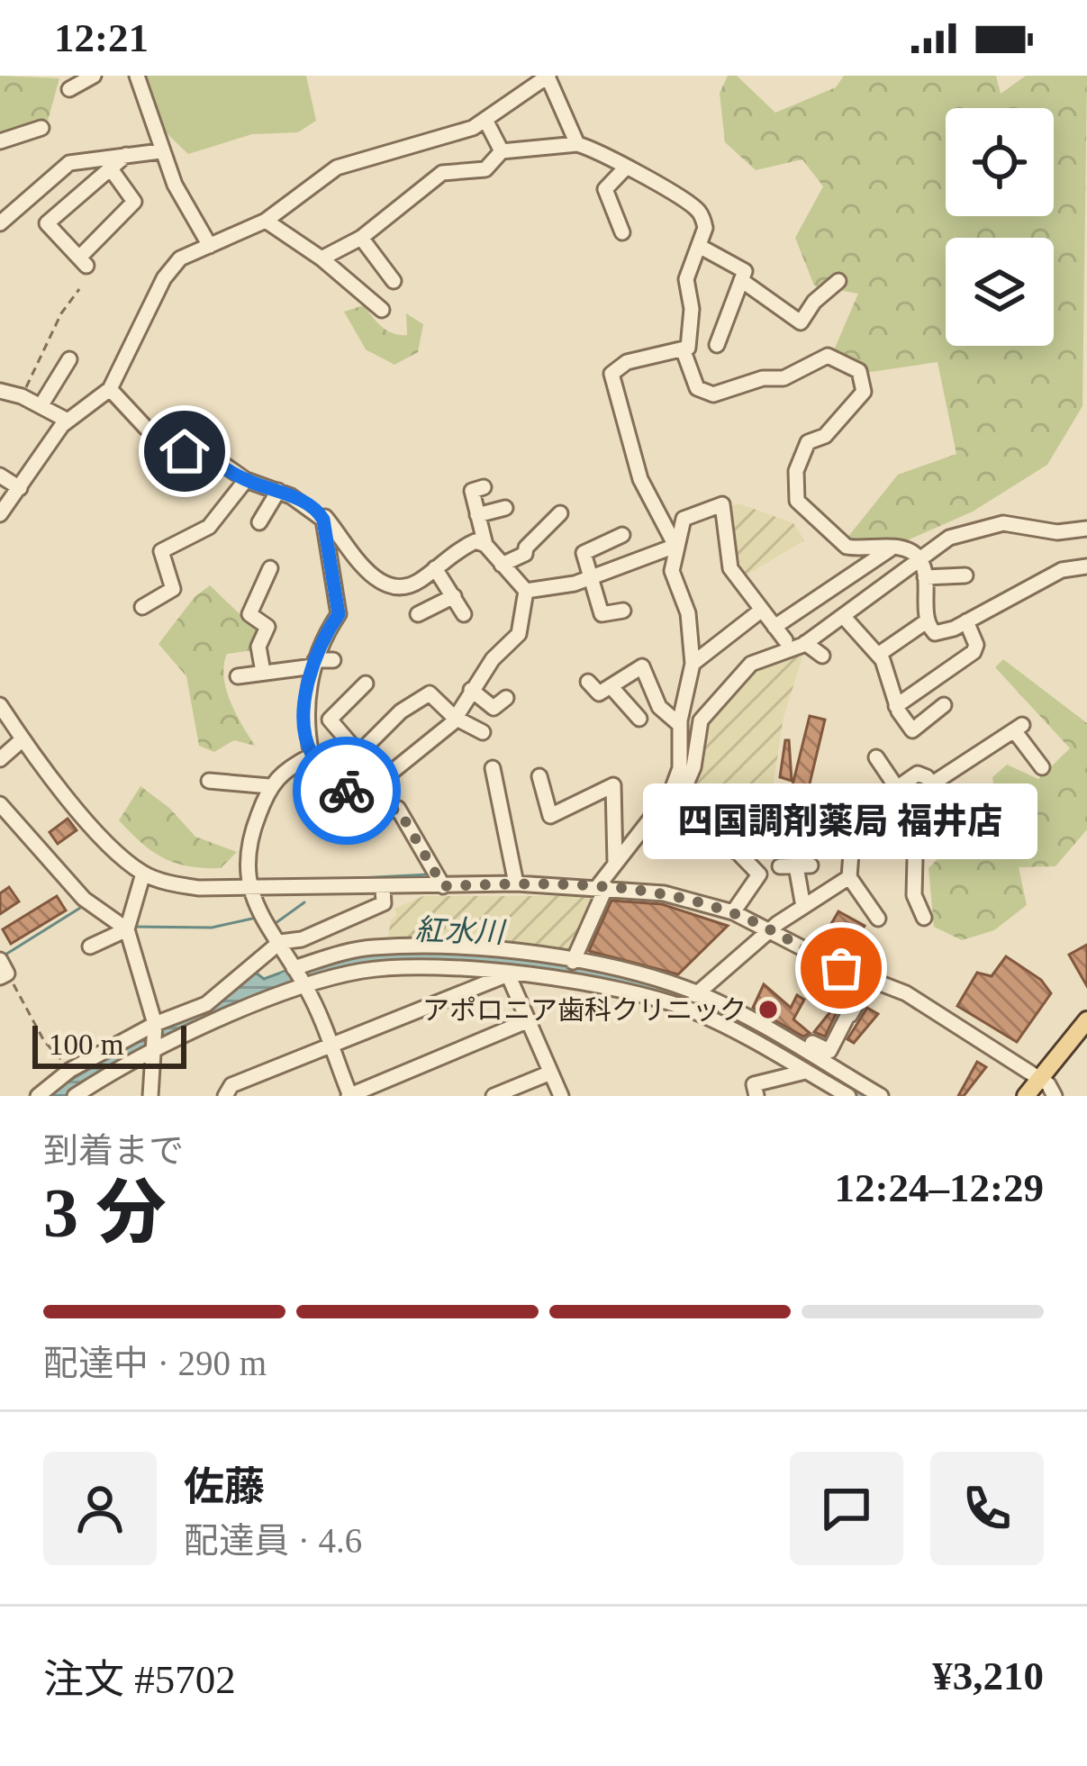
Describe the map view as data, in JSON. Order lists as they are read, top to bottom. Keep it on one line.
{"water":["紅水川"],"places":["四国調剤薬局 福井店","アポロニア歯科クリニック"],"scale_bar":"100 m","page":{"status":"12:21","bubble":"四国調剤薬局 福井店","scale":"100 m","heading":["3 分","到着まで","12:24–12:29"],"panel":["佐藤","配達員 · 4.6","注文 #5702","¥3,210"],"bar":"配達中 · 290 m"}}
